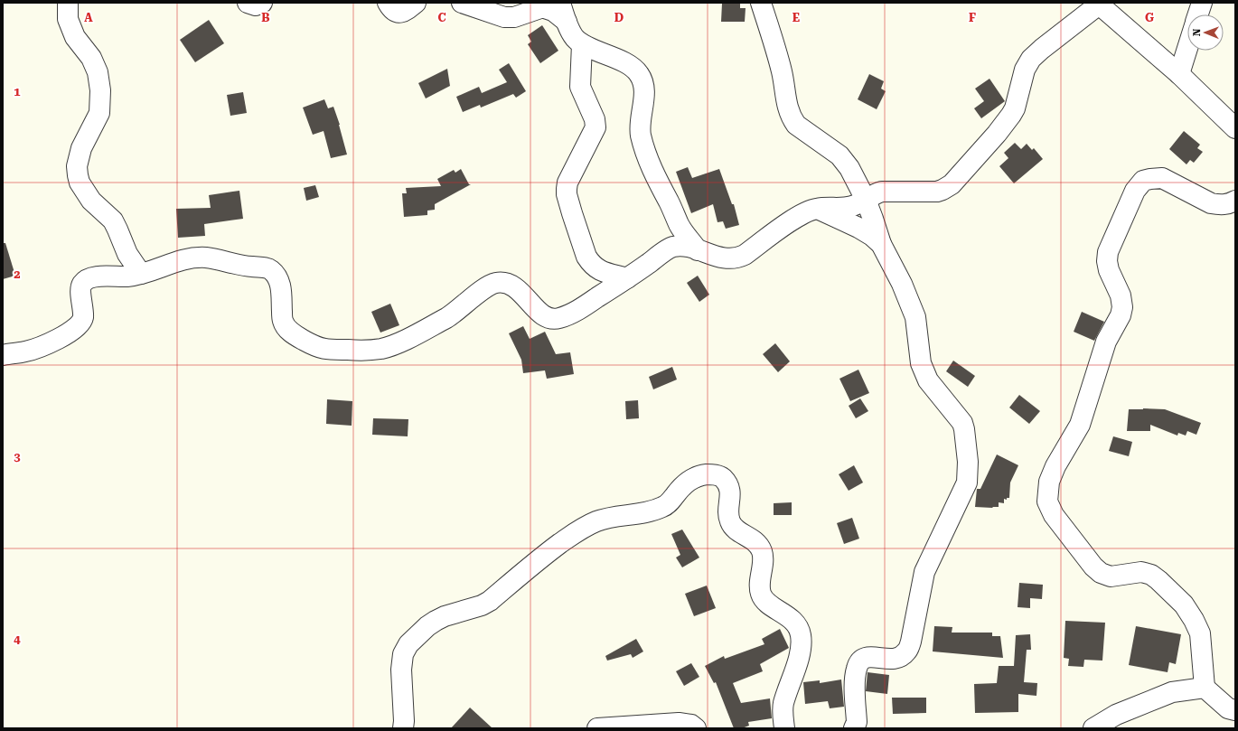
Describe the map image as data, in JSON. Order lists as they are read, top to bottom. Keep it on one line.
{"north":"left","grid":{"columns":["A","B","C","D","E","F","G"],"rows":["1","2","3","4"]}}
